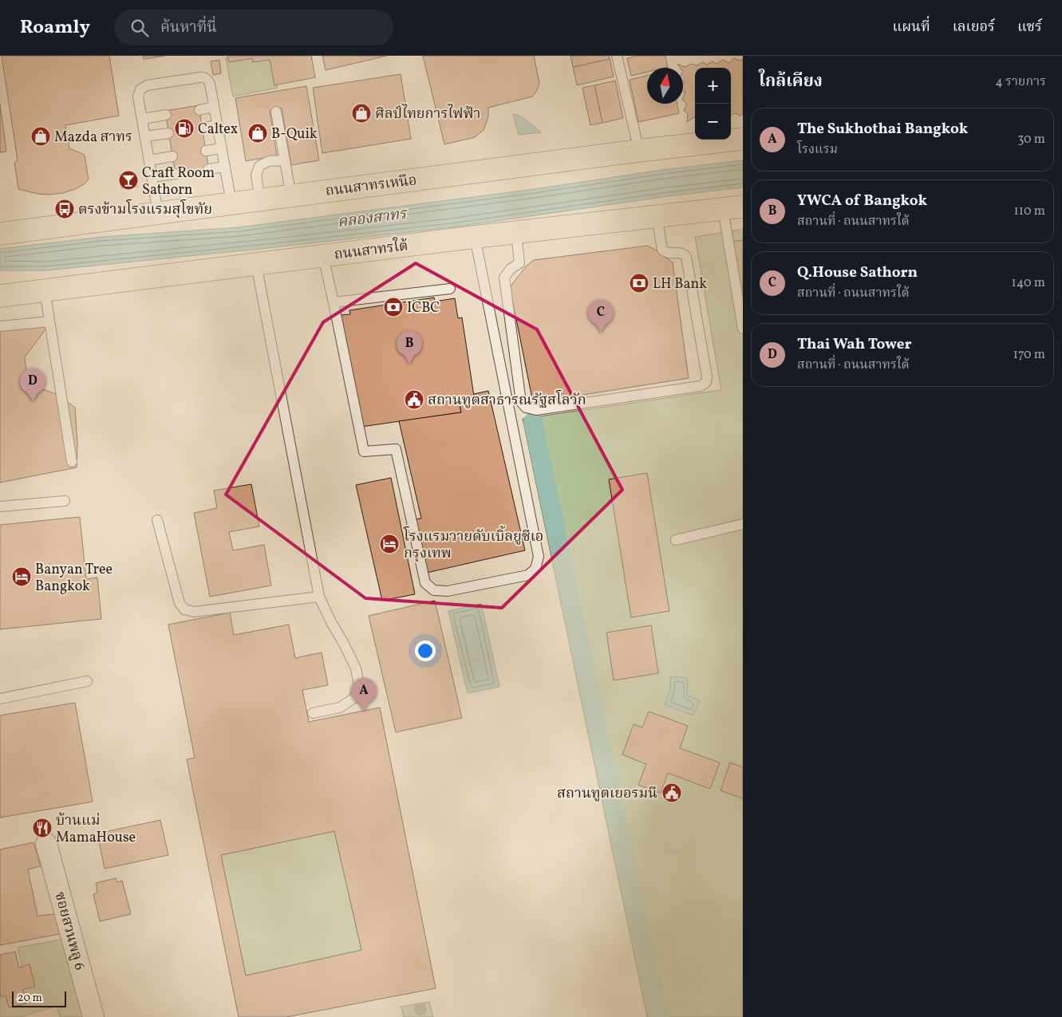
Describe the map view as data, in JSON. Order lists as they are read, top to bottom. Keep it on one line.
{"streets":{"main road":["ถนนสาทรเหนือ","ถนนสาทรใต้"],"street":["ซอยสวนพลู 6"]},"water":["คลองสาทร"],"places":{"shop":["ศิลป์ไทยการไฟฟ้า","B-Quik","Mazda สาทร"],"fuel station":["Caltex"],"bar":["Craft Room Sathorn"],"bus stop":["ตรงข้ามโรงแรมสุโขทัย"],"bank":["LH Bank","ICBC"],"public building":["สถานทูตสาธารณรัฐสโลวัก","สถานทูตเยอรมนี"],"hotel":["โรงแรมวายดับเบิ้ลยูซีเอ กรุงเทพ","Banyan Tree Bangkok"],"restaurant":["บ้านแม่ MamaHouse"]},"scale_bar":"20 m","north":"top","page":{"header":"Roamly","search":"ค้นหาที่นี่","nav":["แผนที่","เลเยอร์","แชร์"],"heading":["ใกล้เคียง","4 รายการ"],"map_buttons":["+","−"],"list":[{"mark":"A","name":"The Sukhothai Bangkok","note":"โรงแรม","value":"30 m"},{"mark":"B","name":"YWCA of Bangkok","note":"สถานที่ · ถนนสาทรใต้","value":"110 m"},{"mark":"C","name":"Q.House Sathorn","note":"สถานที่ · ถนนสาทรใต้","value":"140 m"},{"mark":"D","name":"Thai Wah Tower","note":"สถานที่ · ถนนสาทรใต้","value":"170 m"}],"pins":["C","B","D","A"],"scale":"20 m"}}
